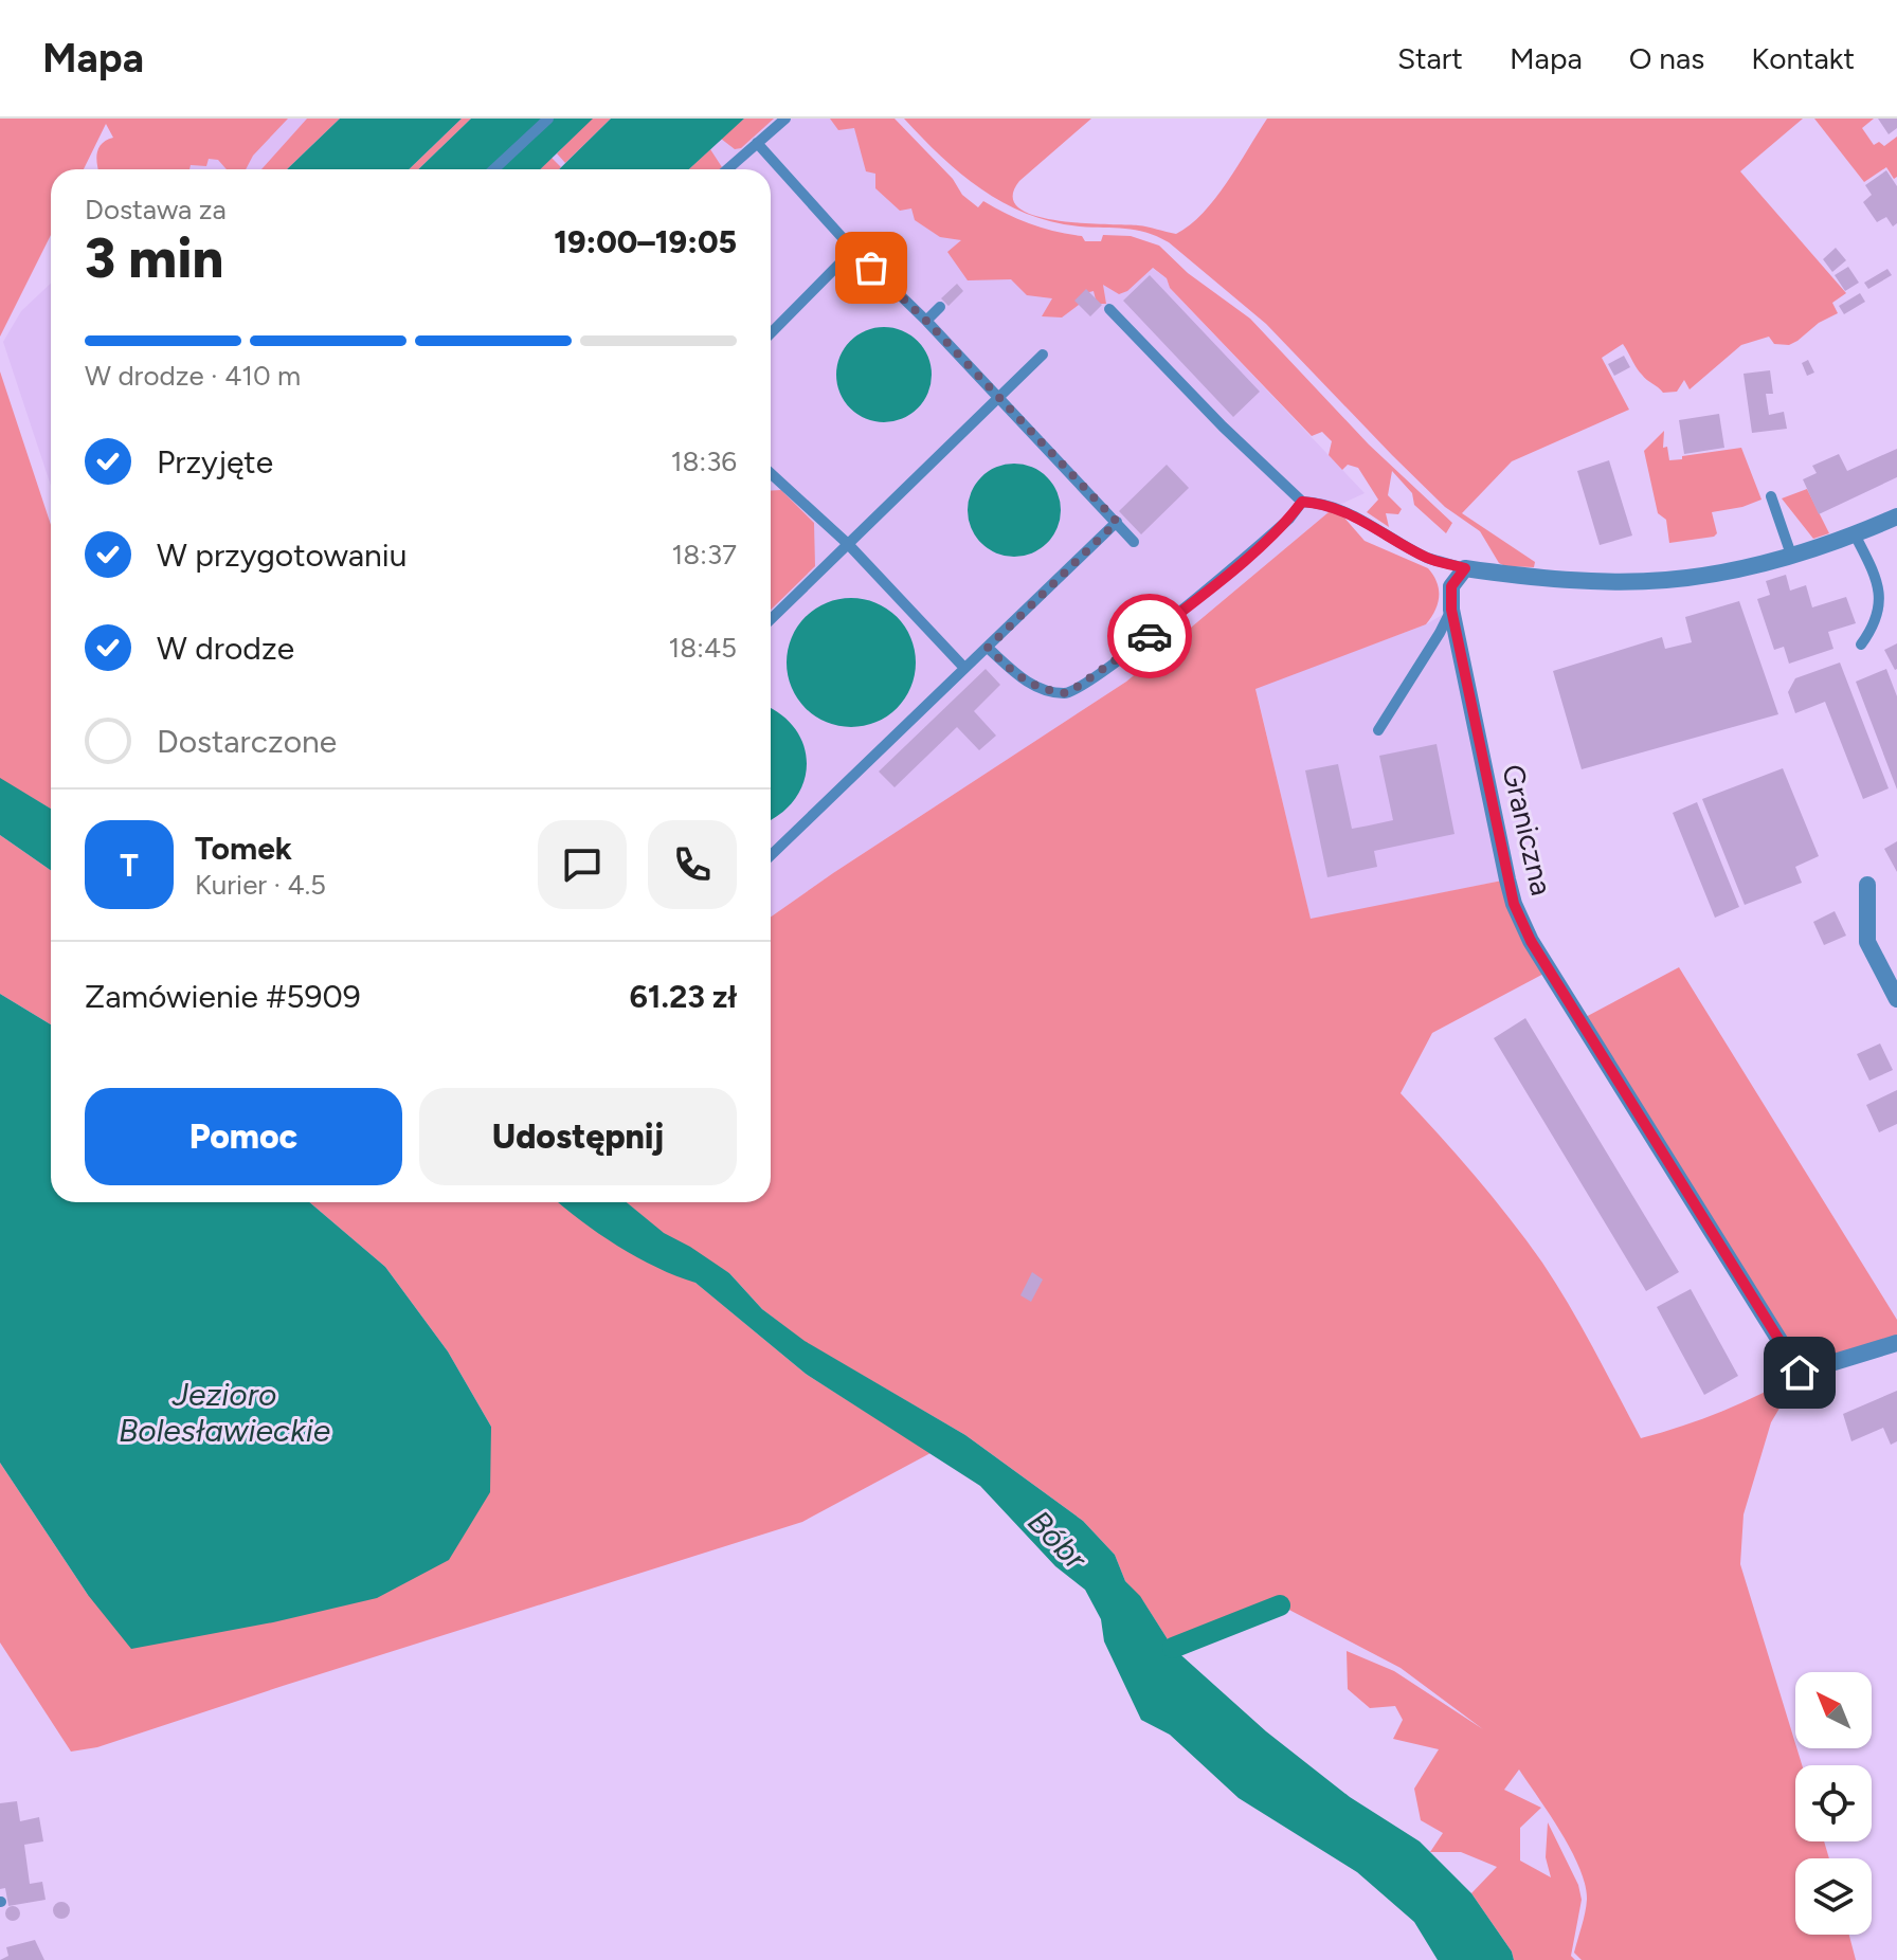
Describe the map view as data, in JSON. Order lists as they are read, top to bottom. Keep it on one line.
{"streets":{"street":["Graniczna"]},"water":["Jezioro Bolesławieckie","Bóbr"],"north":"top left","page":{"header":"Mapa","nav":["Start","Mapa","O nas","Kontakt"],"heading":["3 min","Dostawa za","19:00–19:05"],"panel":["Tomek","Kurier · 4.5","Zamówienie #5909","61.23 zł"],"bar":"W drodze · 410 m","list":[["Przyjęte","18:36"],["W przygotowaniu","18:37"],["W drodze","18:45"],"Dostarczone"],"round":"T","buttons":["Pomoc","Udostępnij"]}}
